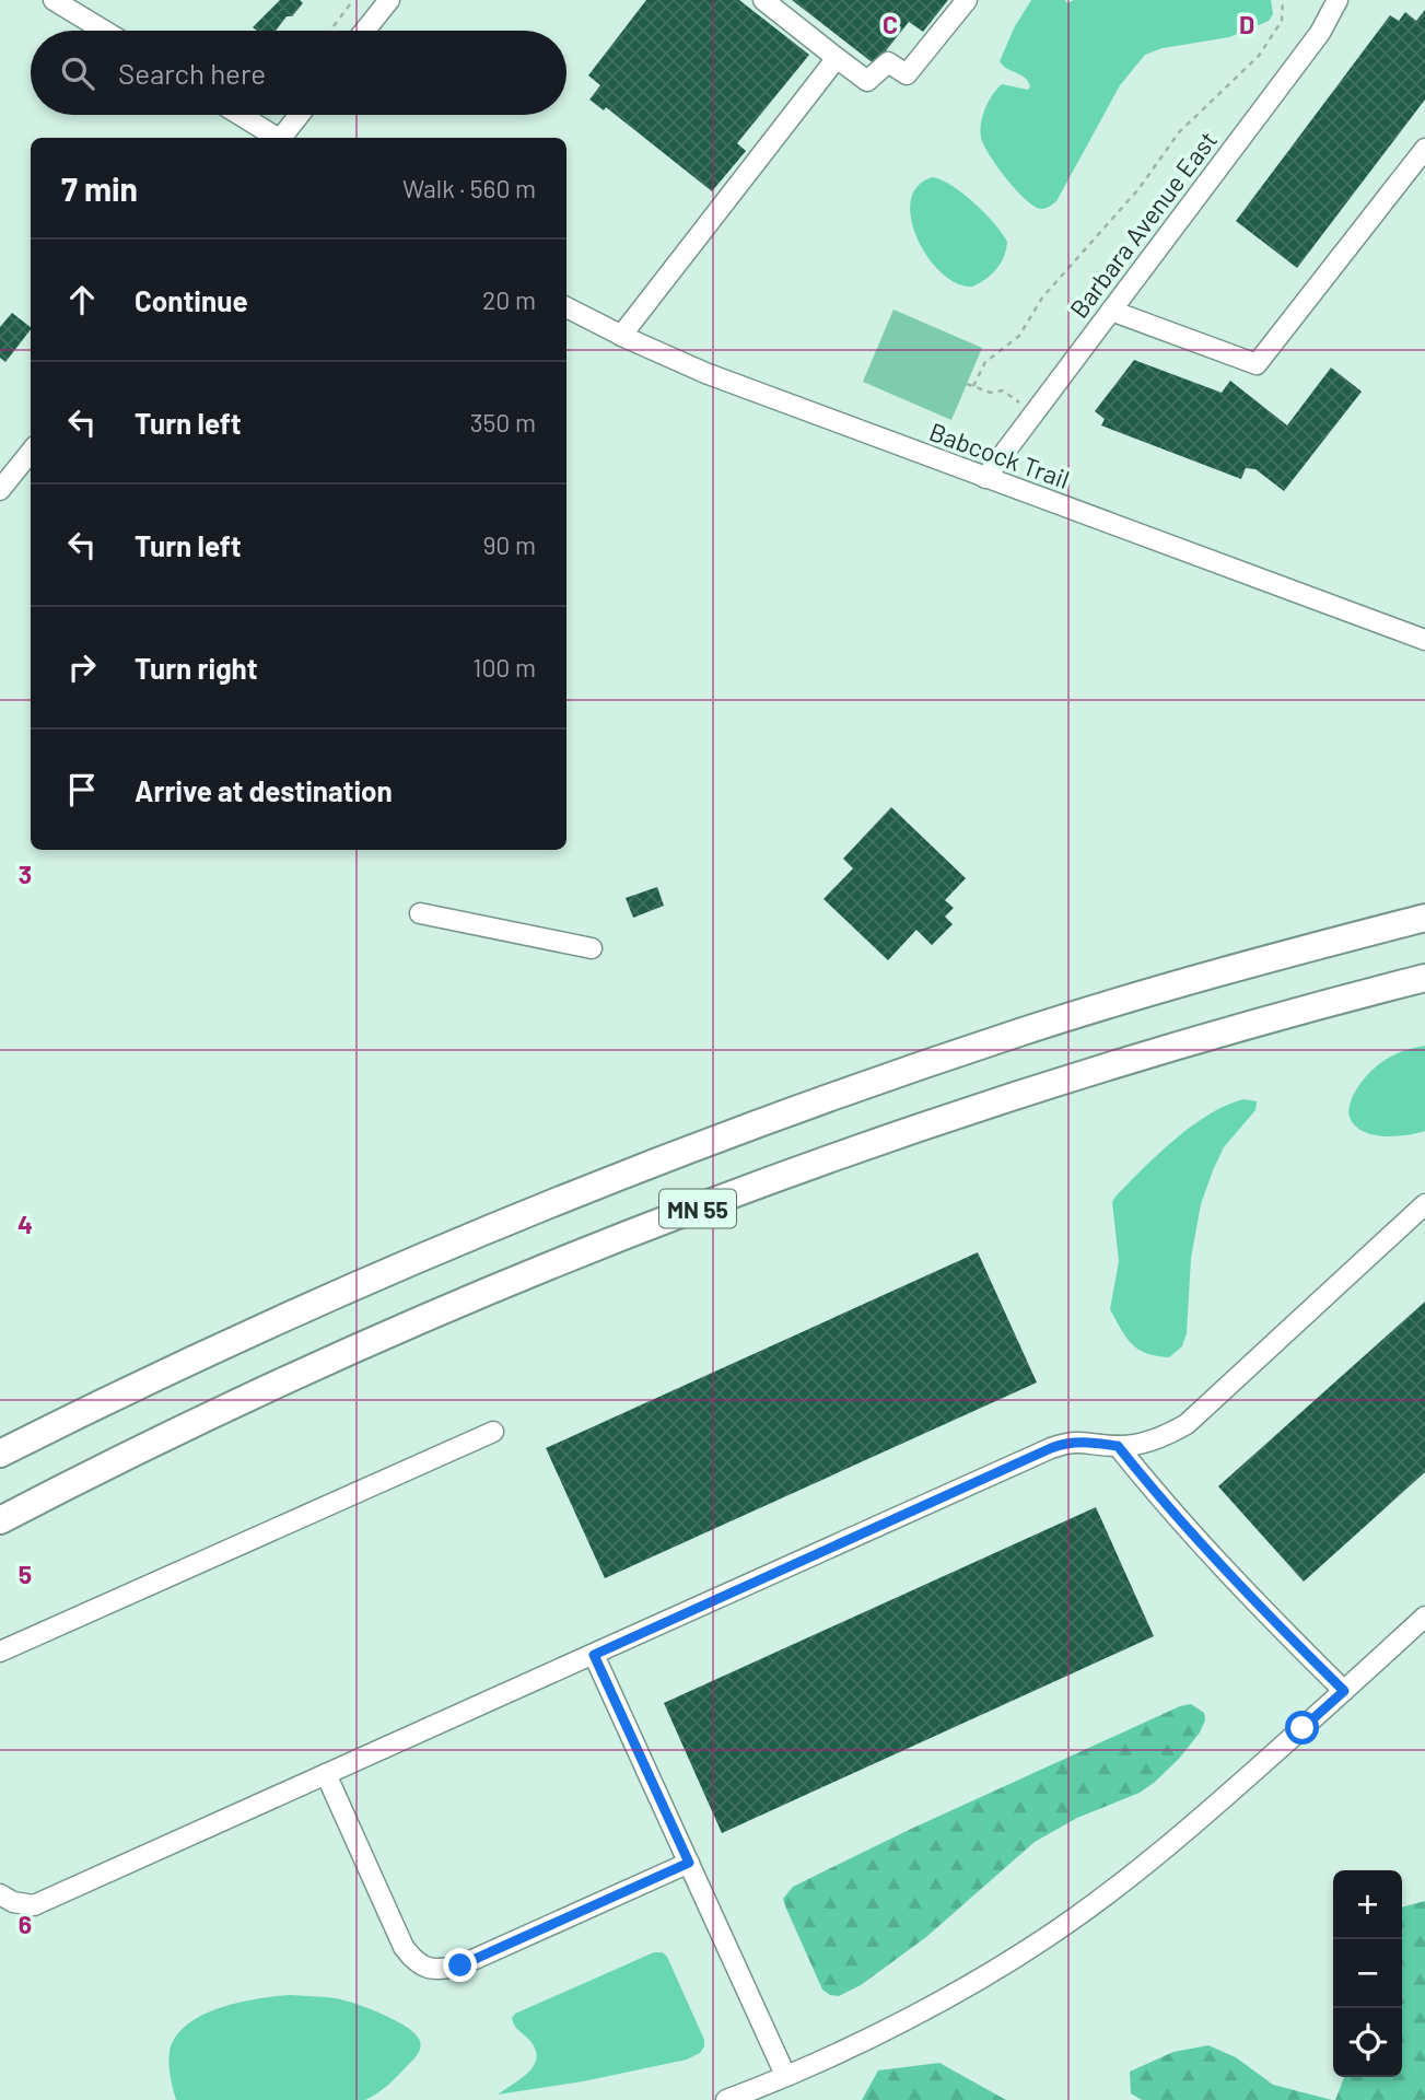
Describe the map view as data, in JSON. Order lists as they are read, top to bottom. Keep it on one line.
{"streets":{"highway":["MN 55"],"street":["Barbara Avenue East","Babcock Trail"]},"crossings":[["Barbara Avenue East","Babcock Trail"]],"page":{"search":"Search here","heading":["7 min","Walk · 560 m"],"list":[["Continue","20 m"],["Turn left","350 m"],["Turn left","90 m"],["Turn right","100 m"],"Arrive at destination"],"map_buttons":["+","−"]},"grid":{"columns":["C","D"],"rows":["3","4","5","6"]}}
